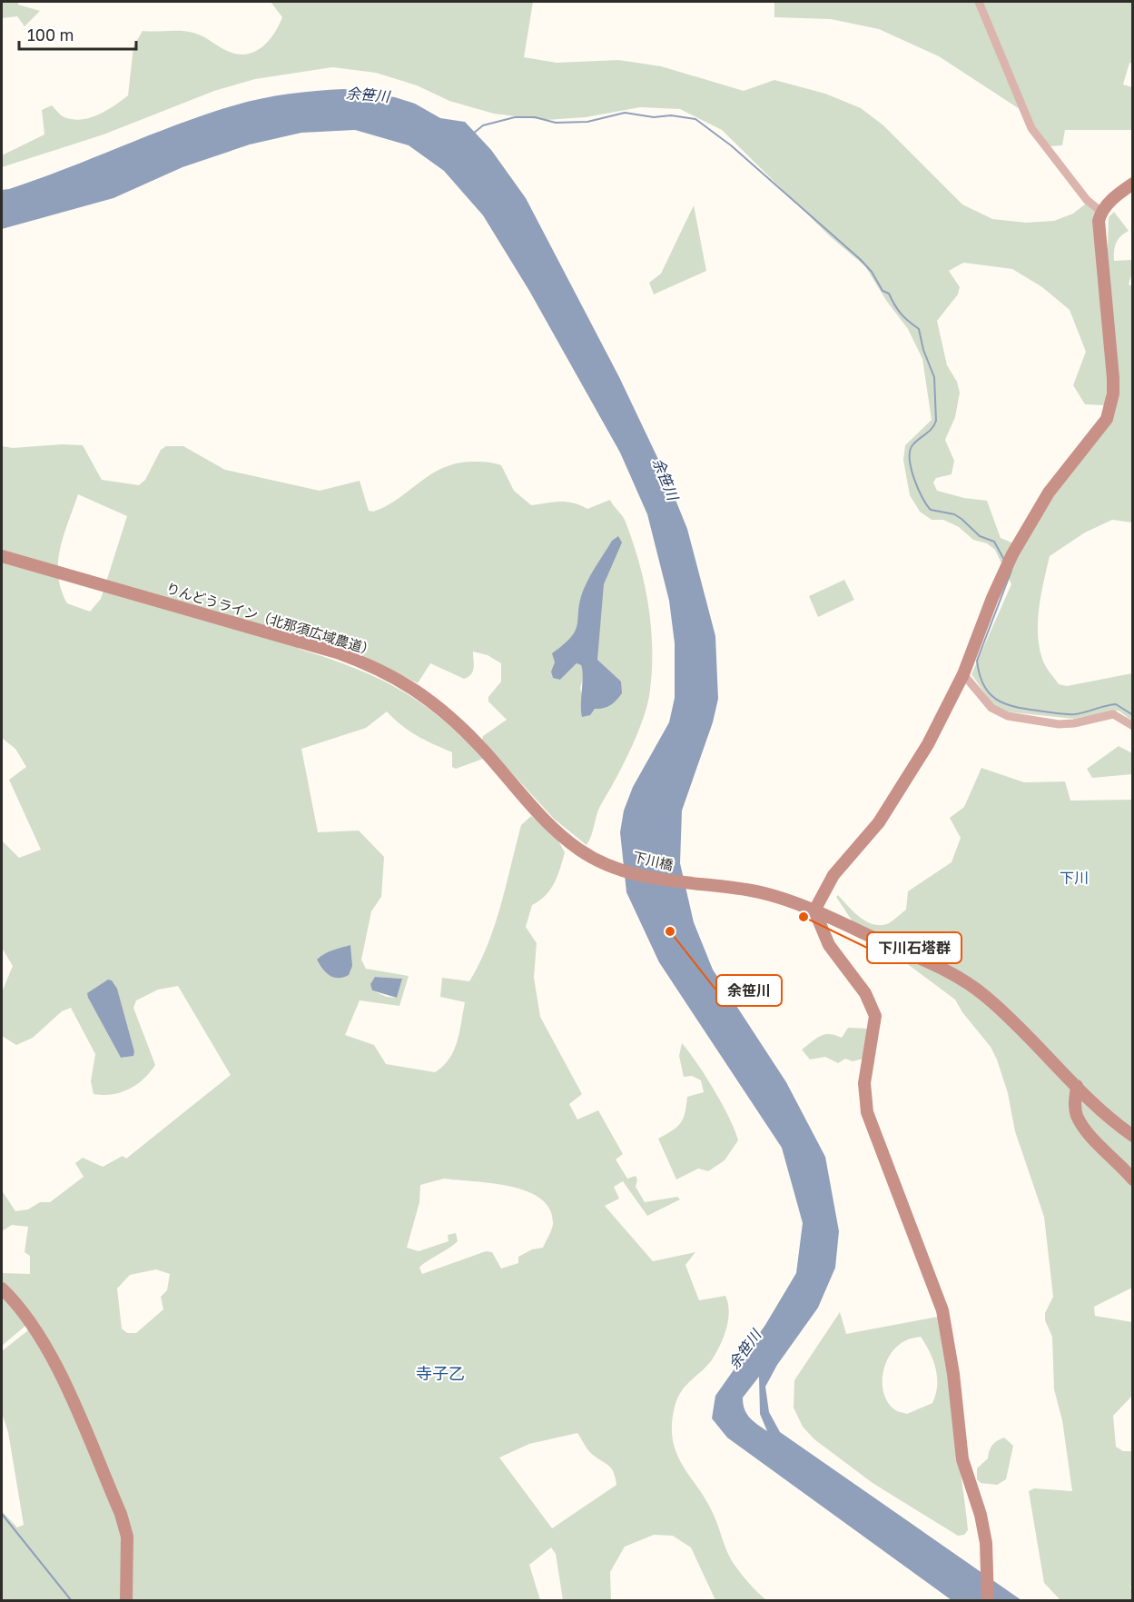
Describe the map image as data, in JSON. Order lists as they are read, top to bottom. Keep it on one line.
{"streets":{"street":["りんどうライン（北那須広域農道）","下川橋"]},"crossings":[["りんどうライン（北那須広域農道）","下川橋"]],"districts":["下川","寺子乙"],"water":["余笹川"],"places":["下川石塔群","余笹川"],"scale_bar":"100 m"}
